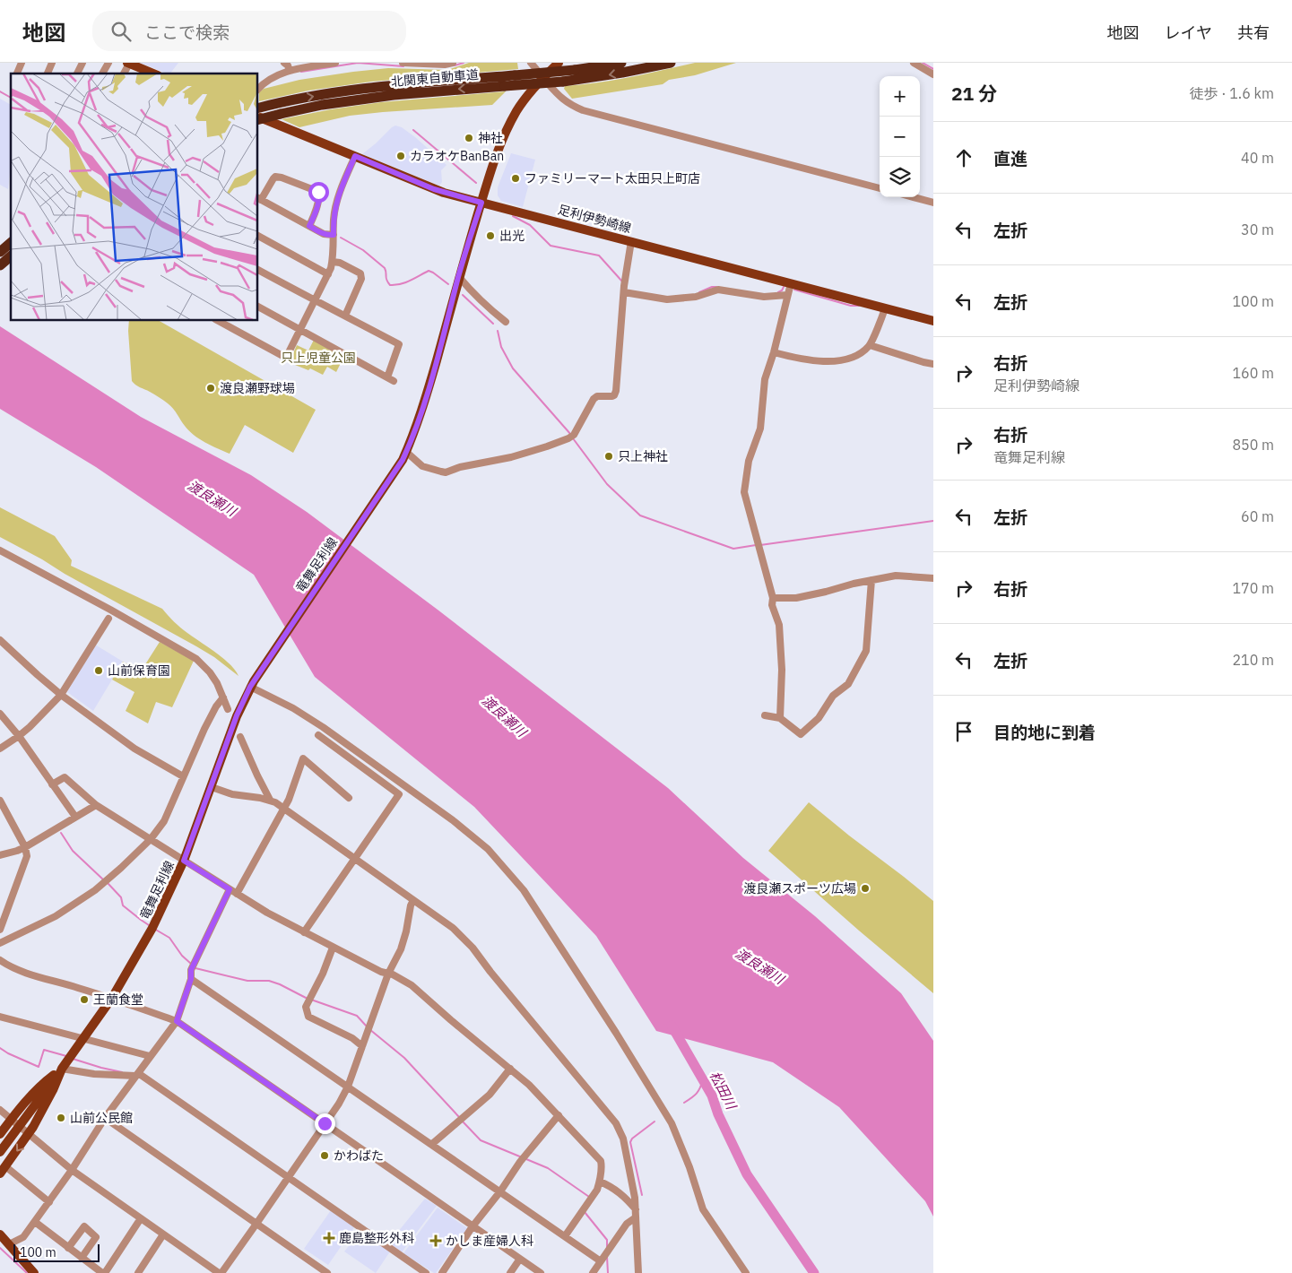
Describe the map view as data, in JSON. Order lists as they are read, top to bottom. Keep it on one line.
{"streets":{"highway":["北関東自動車道"],"main road":["足利伊勢崎線","竜舞足利線"]},"crossings":[["足利伊勢崎線","竜舞足利線"]],"water":["渡良瀬川","松田川"],"parks":["只上児童公園"],"places":{"other":["神社","カラオケBanBan","ファミリーマート太田只上町店","出光","渡良瀬野球場","只上神社","山前保育園","渡良瀬スポーツ広場","王蘭食堂","山前公民館","かわばた"],"health":["鹿島整形外科","かしま産婦人科"]},"scale_bar":"100 m","page":{"header":"地図","search":"ここで検索","nav":["地図","レイヤ","共有"],"heading":["21 分","徒歩 · 1.6 km"],"map_buttons":["+","−"],"list":[["直進","40 m"],["左折","30 m"],["左折","100 m"],["右折","足利伊勢崎線","160 m"],["右折","竜舞足利線","850 m"],["左折","60 m"],["右折","170 m"],["左折","210 m"],"目的地に到着"],"scale":"100 m"}}
